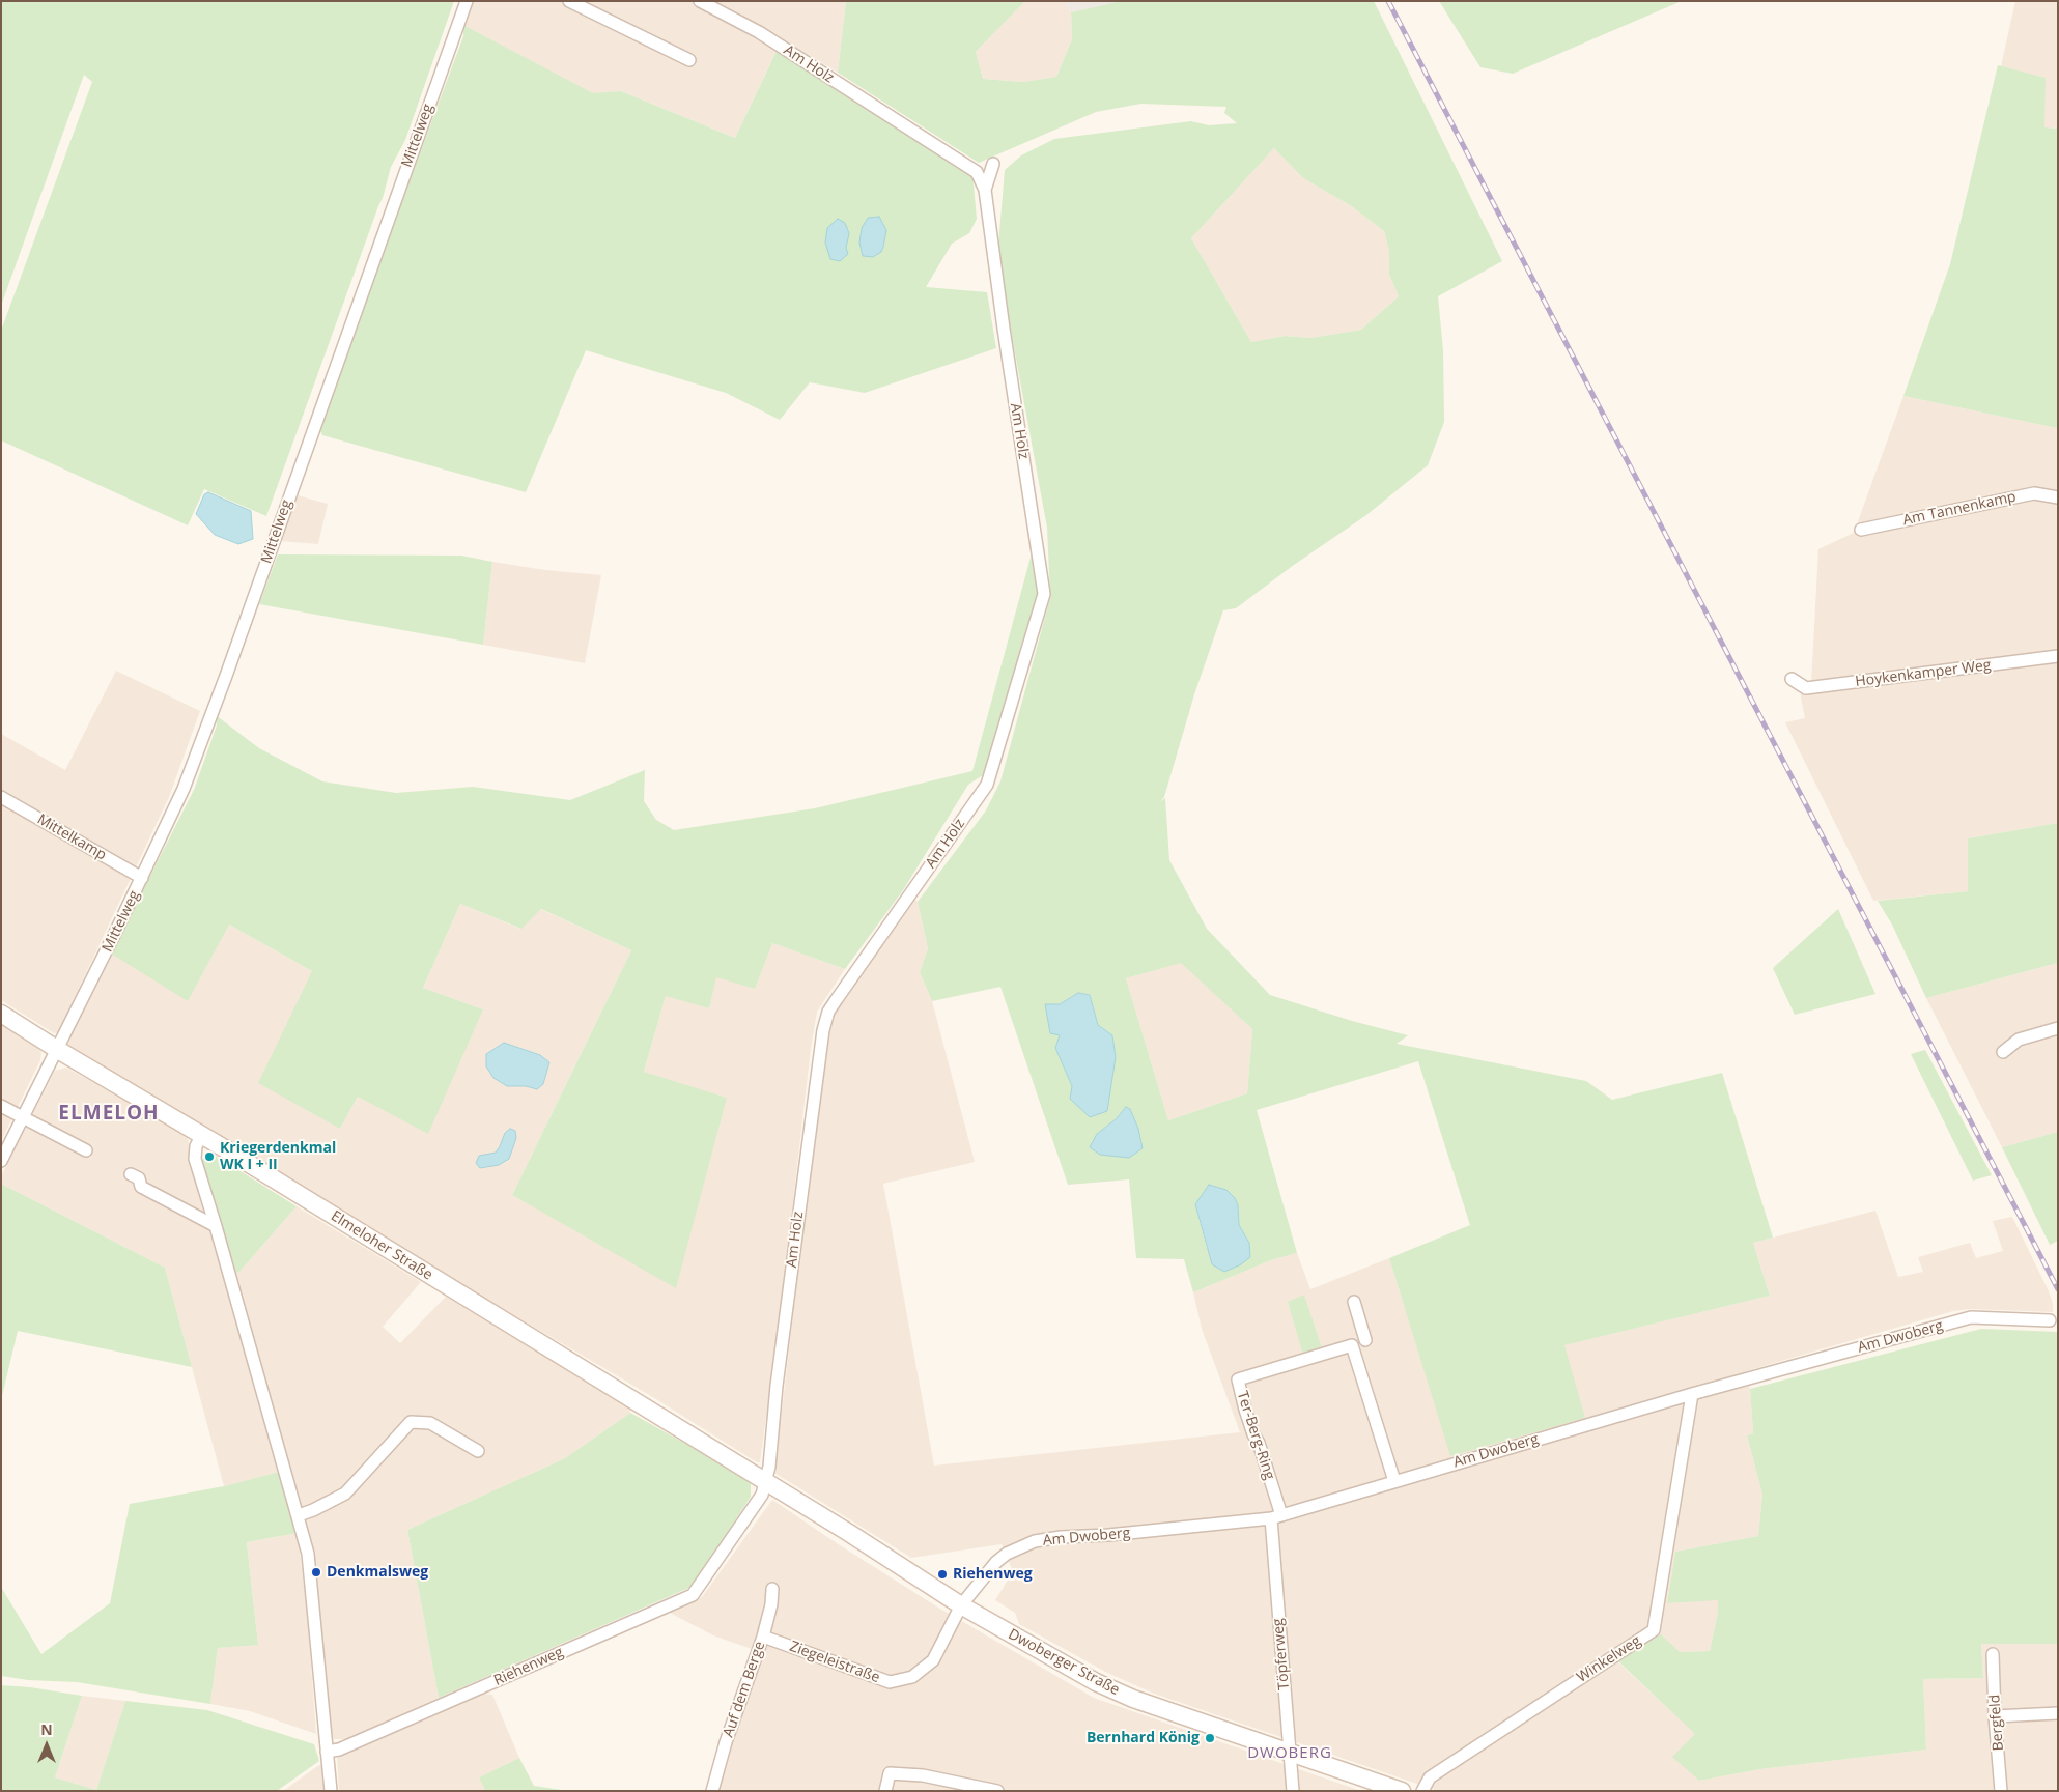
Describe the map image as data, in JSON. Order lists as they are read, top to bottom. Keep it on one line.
{"streets":{"street":["Am Holz","Mittelweg","Am Tannenkamp","Hoykenkamper Weg","Mittelkamp","Elmeloher Straße","Am Dwoberg","Ter-Berg-Ring","Töpferweg","Winkelweg","Ziegeleistraße","Dwoberger Straße","Riehenweg","Auf dem Berge","Bergfeld"]},"crossings":[["Am Holz","Elmeloher Straße"],["Am Holz","Riehenweg"],["Mittelweg","Mittelkamp"],["Mittelweg","Elmeloher Straße"],["Elmeloher Straße","Dwoberger Straße"],["Elmeloher Straße","Riehenweg"],["Am Dwoberg","Ter-Berg-Ring"],["Am Dwoberg","Töpferweg"],["Am Dwoberg","Winkelweg"],["Am Dwoberg","Ziegeleistraße"],["Am Dwoberg","Dwoberger Straße"],["Ter-Berg-Ring","Töpferweg"],["Töpferweg","Dwoberger Straße"],["Ziegeleistraße","Dwoberger Straße"],["Ziegeleistraße","Auf dem Berge"]],"districts":["ELMELOH","DWOBERG"],"places":["Kriegerdenkmal WK I + II","Denkmalsweg","Riehenweg","Bernhard König"],"north":"top"}
